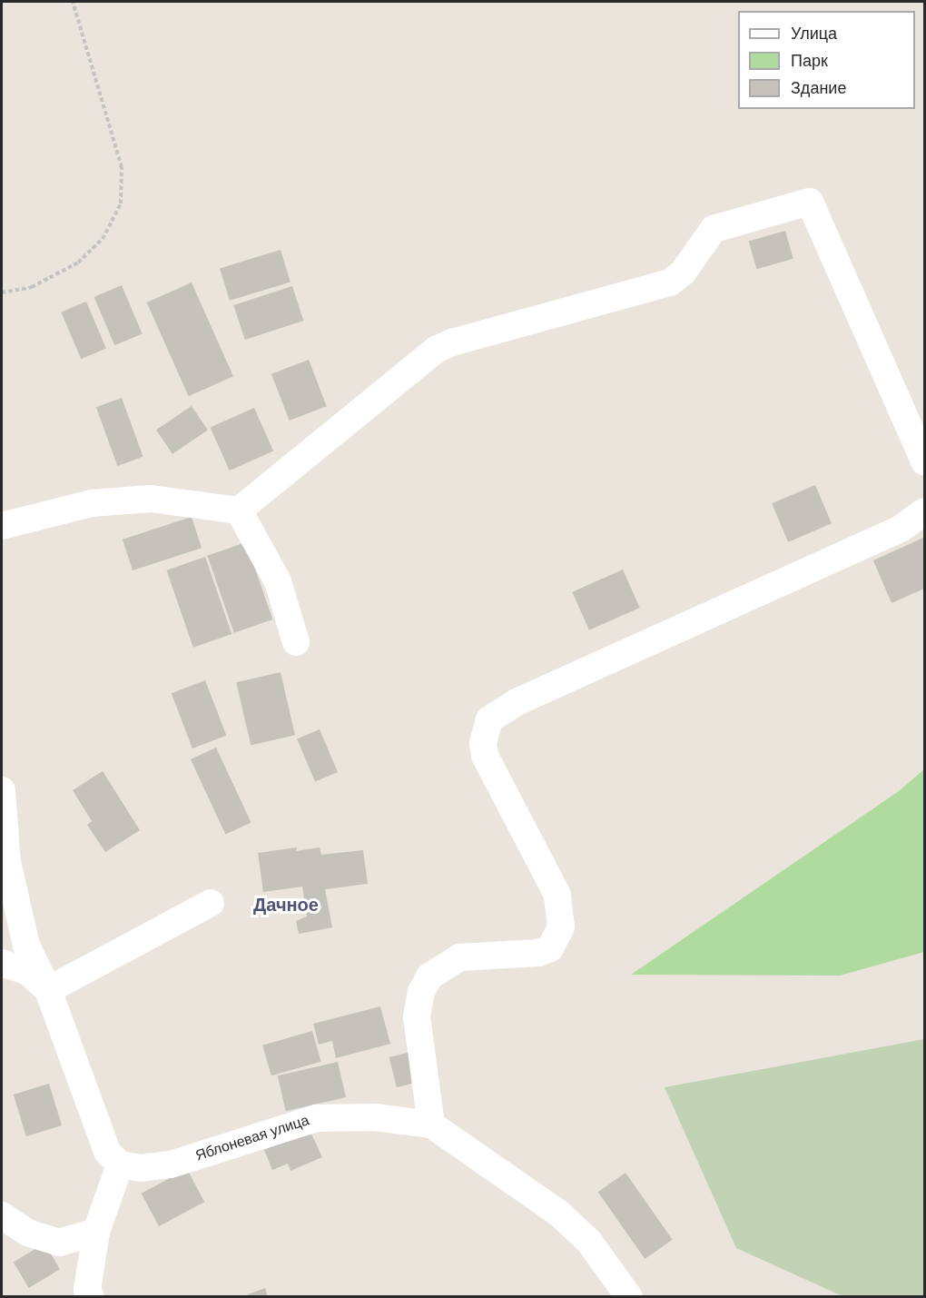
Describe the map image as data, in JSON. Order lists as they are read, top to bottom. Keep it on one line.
{"streets":{"street":["Яблоневая улица"]},"districts":["Дачное"],"legend":["Улица","Парк","Здание"]}
